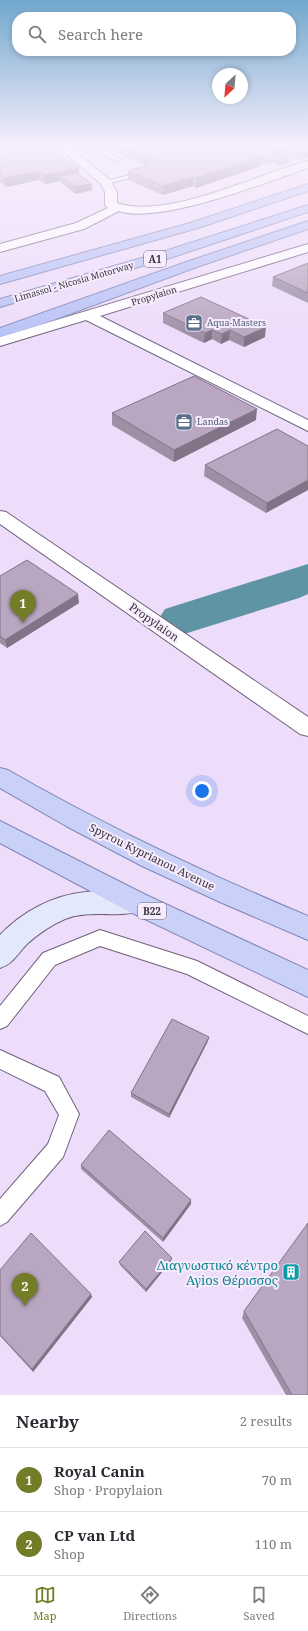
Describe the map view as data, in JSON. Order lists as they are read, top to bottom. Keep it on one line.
{"streets":{"highway":["A1","Limassol - Nicosia Motorway"],"main road":["Spyrou Kyprianou Avenue","B22"],"street":["Propylaion"]},"places":{"office":["Aqua-Masters","Landas"],"building":["Διαγνωστικό κέντρο Αγios Θέρισσος"]},"north":"bottom left","page":{"search":"Search here","pins":["1","2"],"heading":["Nearby","2 results"],"list":[{"mark":"1","name":"Royal Canin","note":"Shop · Propylaion","value":"70 m"},{"mark":"2","name":"CP van Ltd","note":"Shop","value":"110 m"}],"nav":["Map","Directions","Saved"]}}
